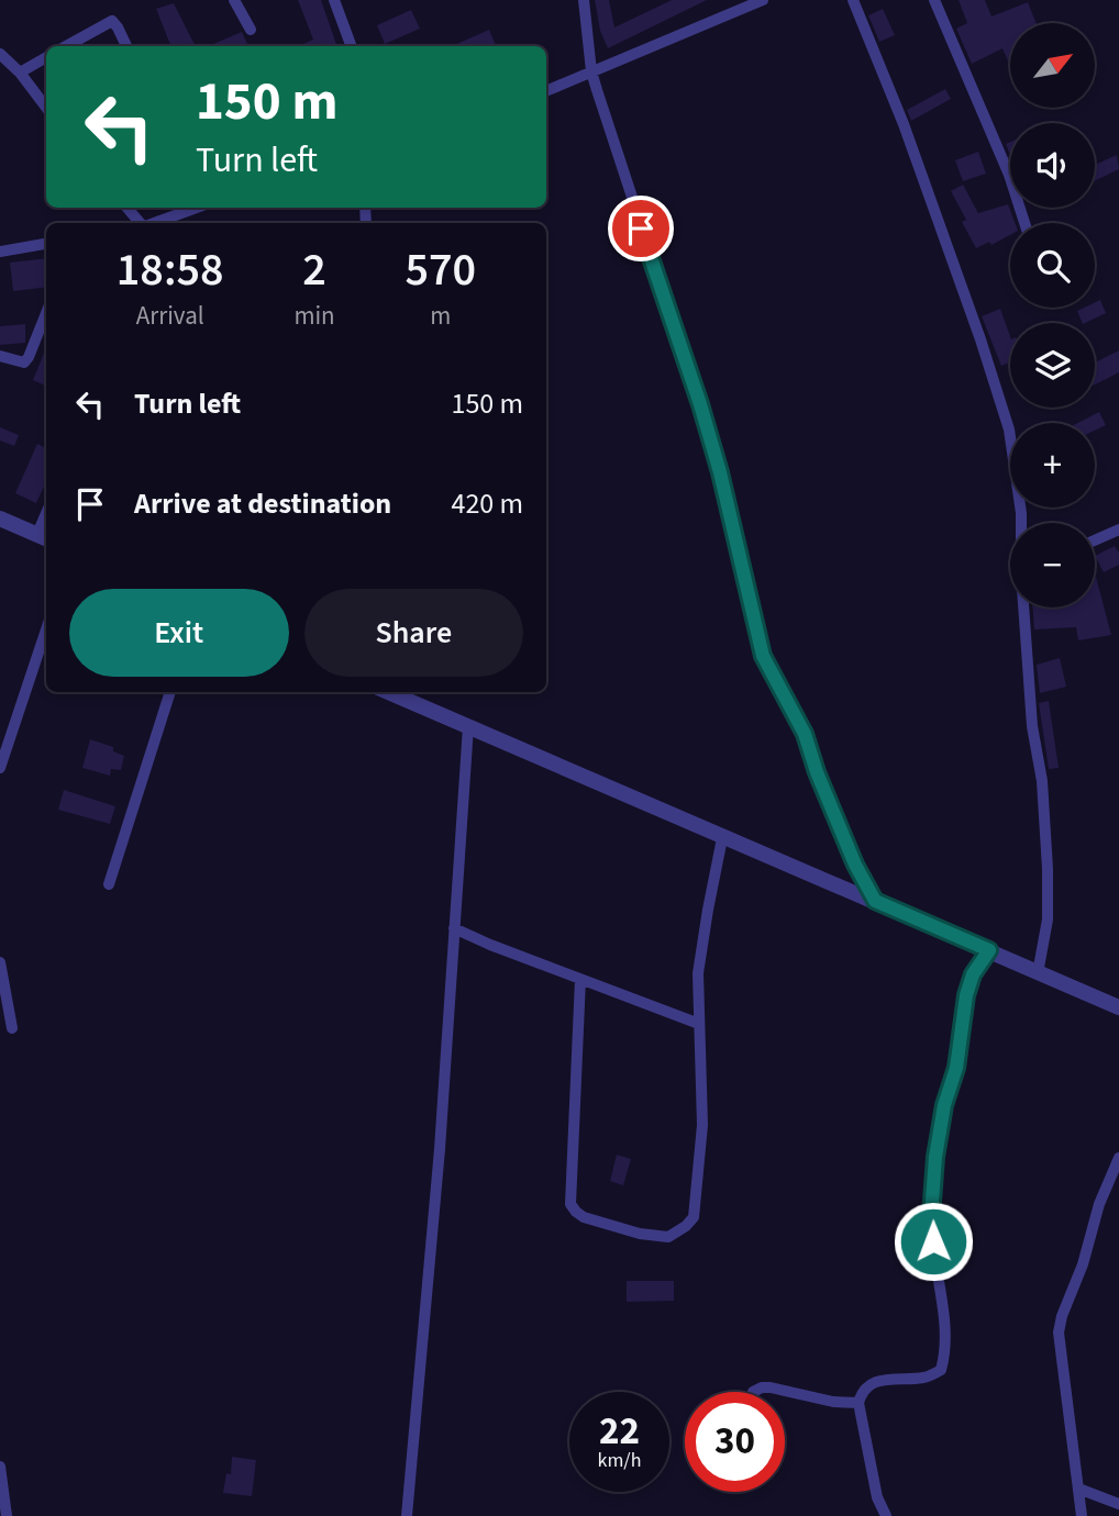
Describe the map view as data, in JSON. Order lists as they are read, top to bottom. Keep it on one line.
{"north":"top right","page":{"map_buttons":["+","−"],"turn":["150 m","Turn left"],"eta":["18:58","Arrival","2","min","570","m"],"list":[{"name":"Turn left","value":"150 m"},{"name":"Arrive at destination","value":"420 m"}],"buttons":["Exit","Share"],"speed":"22 km/h","limit":"30"}}
